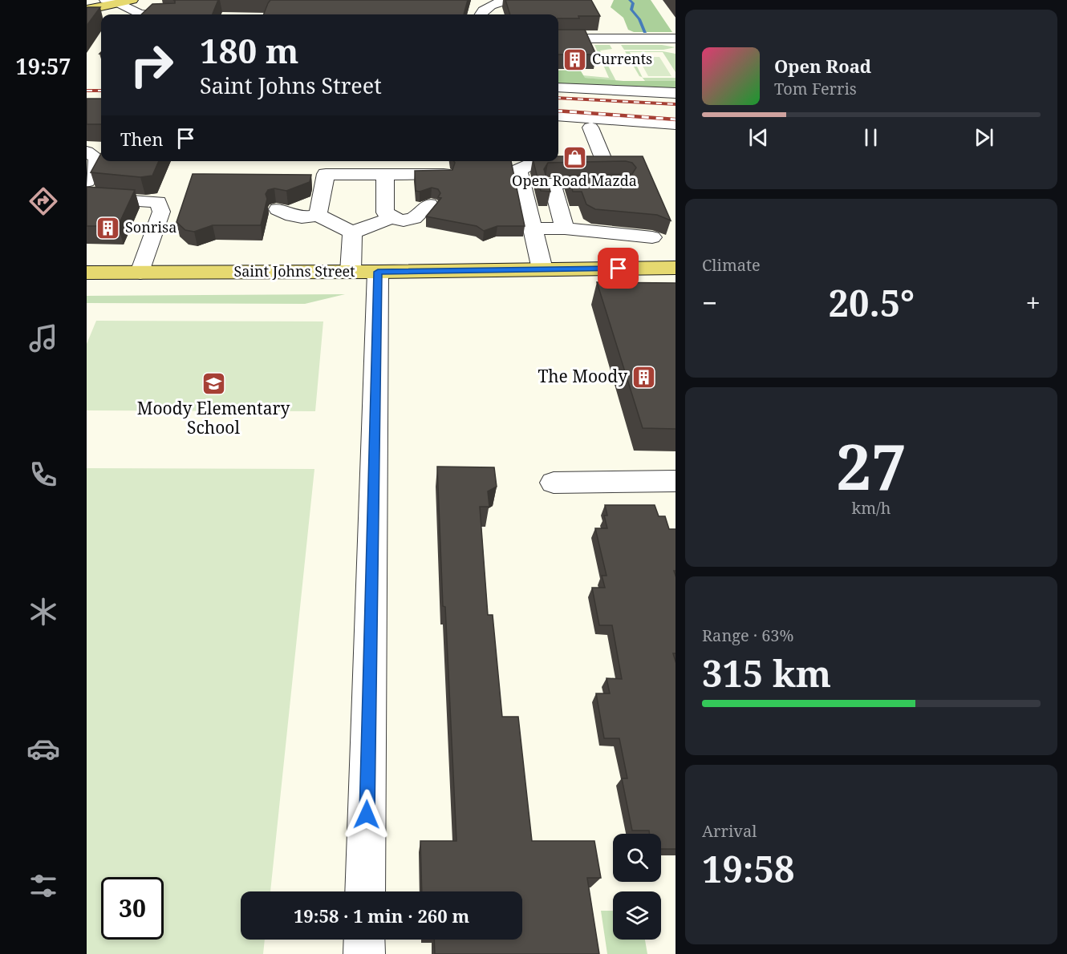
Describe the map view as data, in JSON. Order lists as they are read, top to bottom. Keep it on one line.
{"streets":{"main road":["Saint Johns Street"]},"places":{"building":["Currents","Sonrisa","The Moody"],"shop":["Open Road Mazda"],"school or university":["Moody Elementary School"]},"page":{"tabs":"19:57","turn":["180 m","Saint Johns Street"],"song":["Open Road","Tom Ferris"],"then":"Then","tile":["Climate",["27","km/h"],["Range · 63%","315 km"],["Arrival","19:58"]],"heat":["−","20.5°","+"],"limit":"30","trip":"19:58 · 1 min · 260 m"}}
